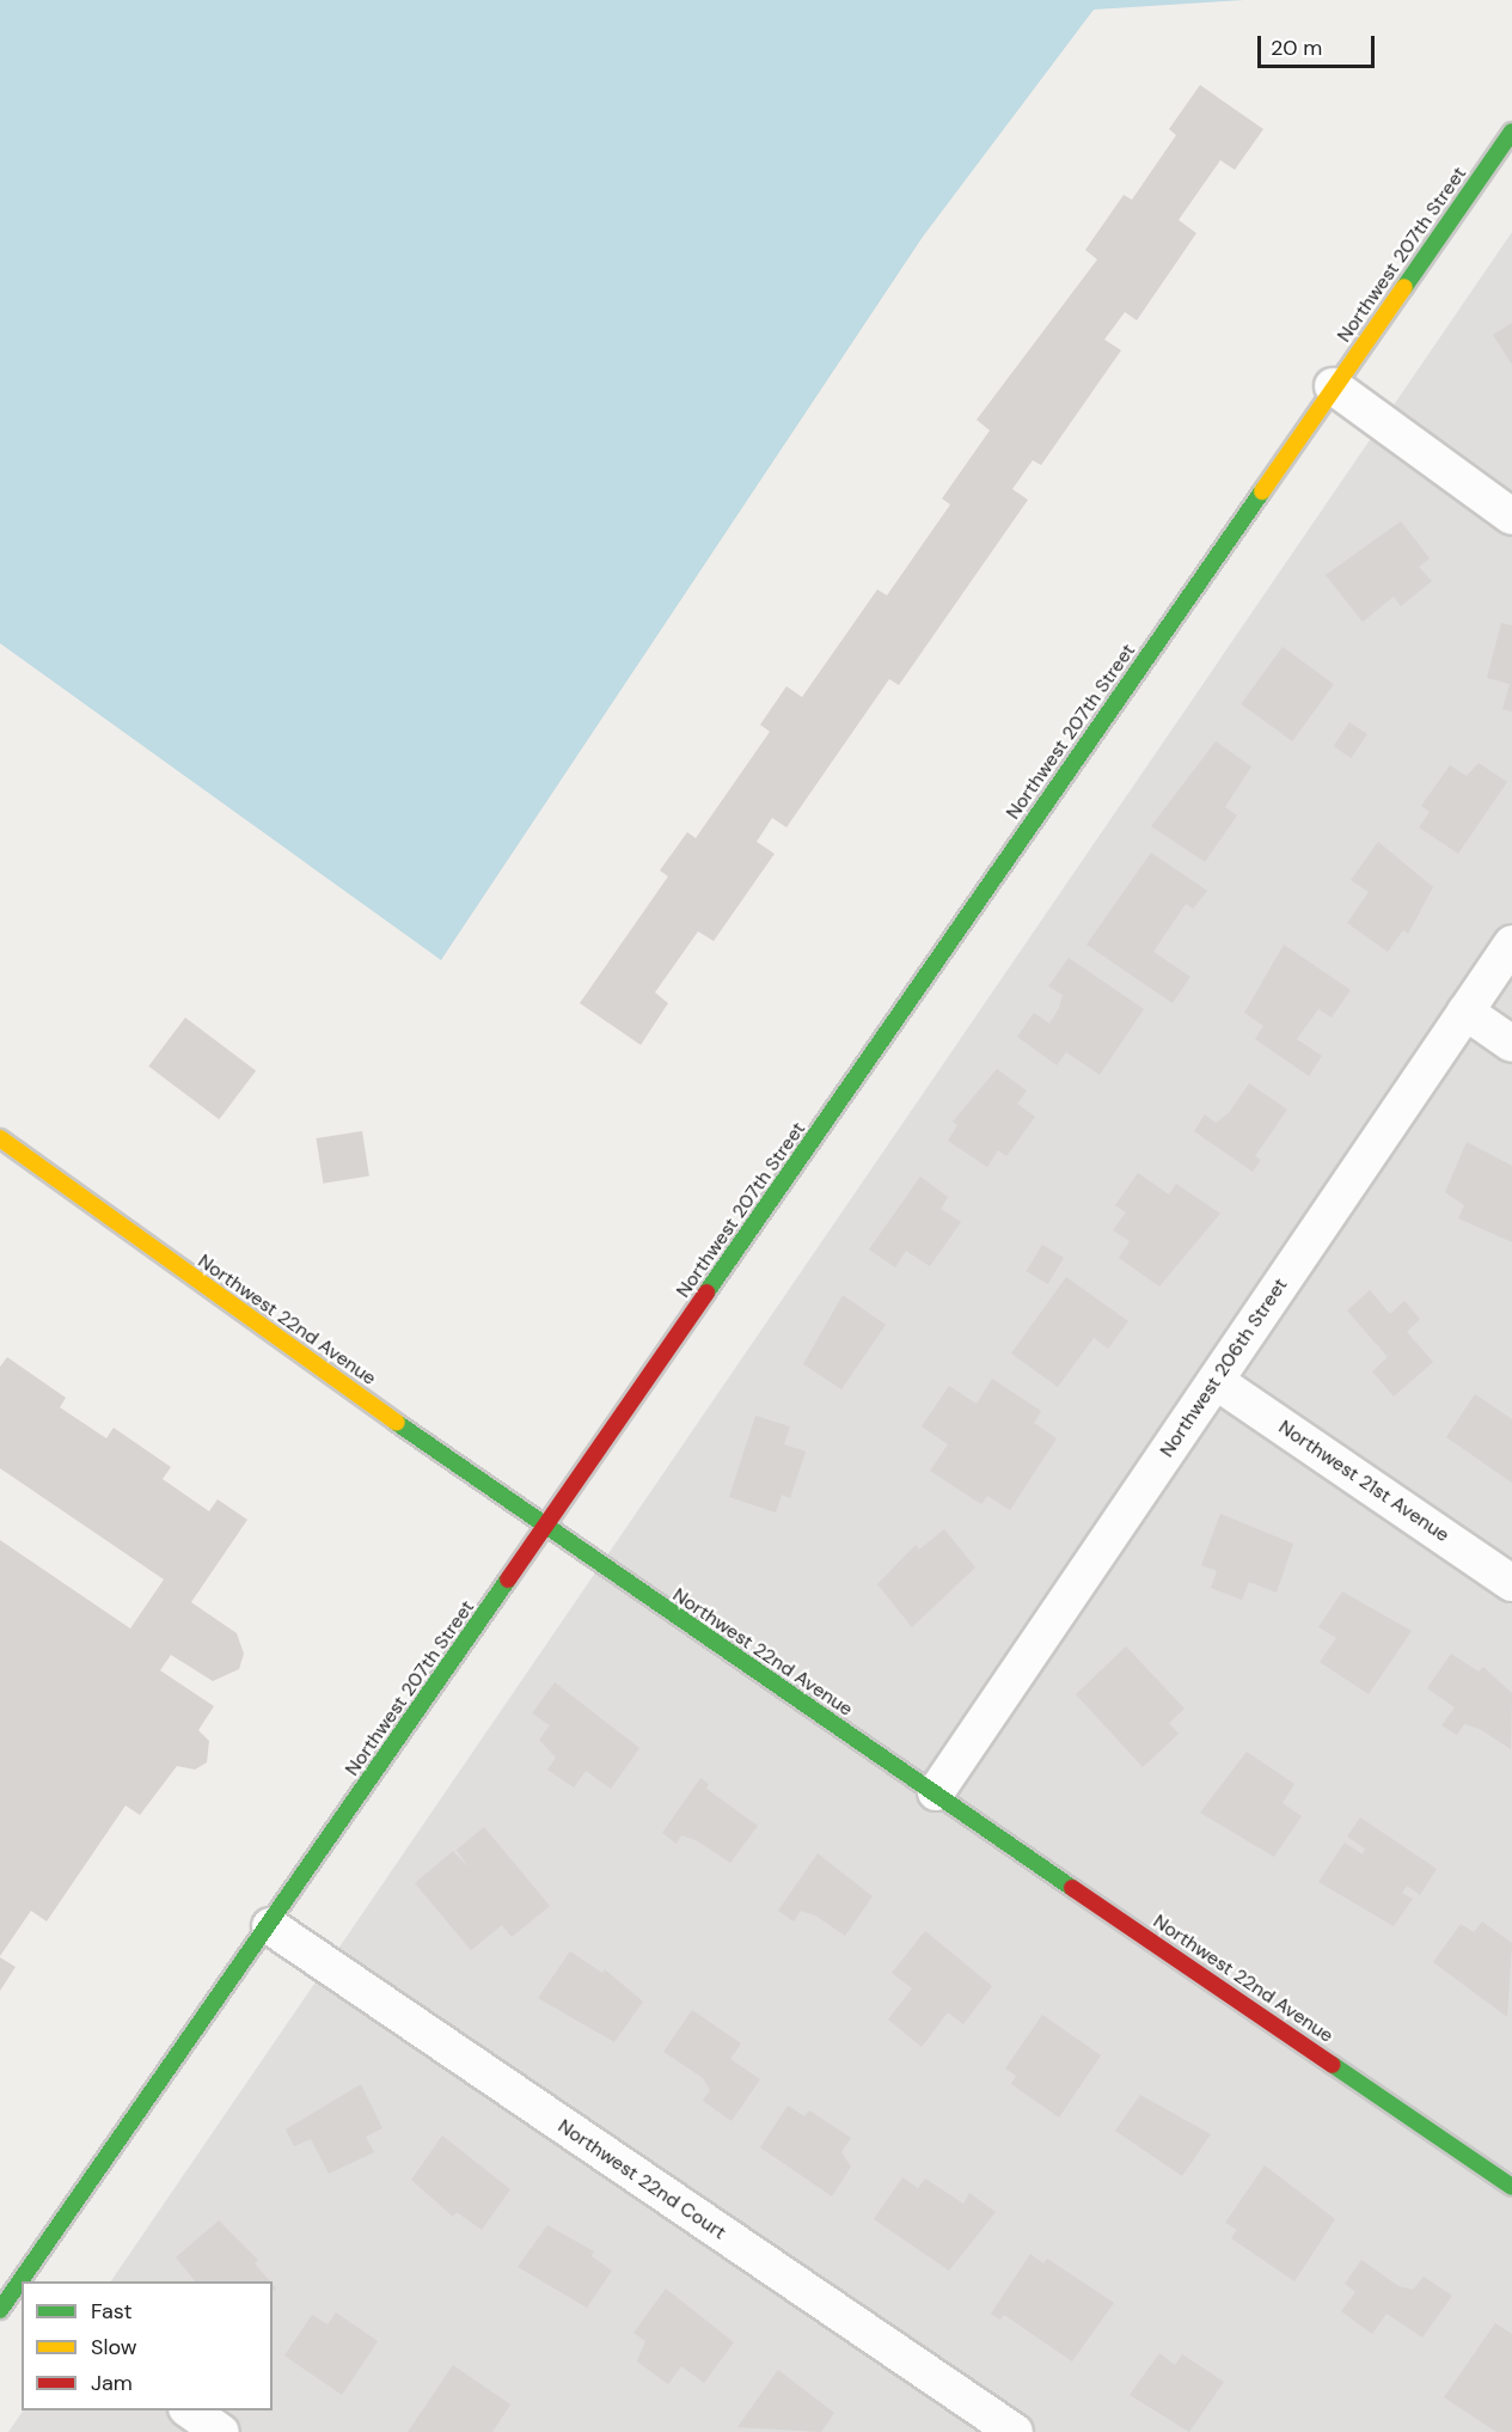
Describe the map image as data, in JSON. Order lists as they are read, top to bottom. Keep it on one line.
{"streets":{"street":["Northwest 207th Street","Northwest 22nd Avenue","Northwest 206th Street","Northwest 21st Avenue","Northwest 22nd Court"]},"crossings":[["Northwest 207th Street","Northwest 22nd Avenue"],["Northwest 207th Street","Northwest 22nd Court"],["Northwest 22nd Avenue","Northwest 206th Street"],["Northwest 206th Street","Northwest 21st Avenue"]],"legend":["Fast","Slow","Jam"],"scale_bar":"20 m"}
